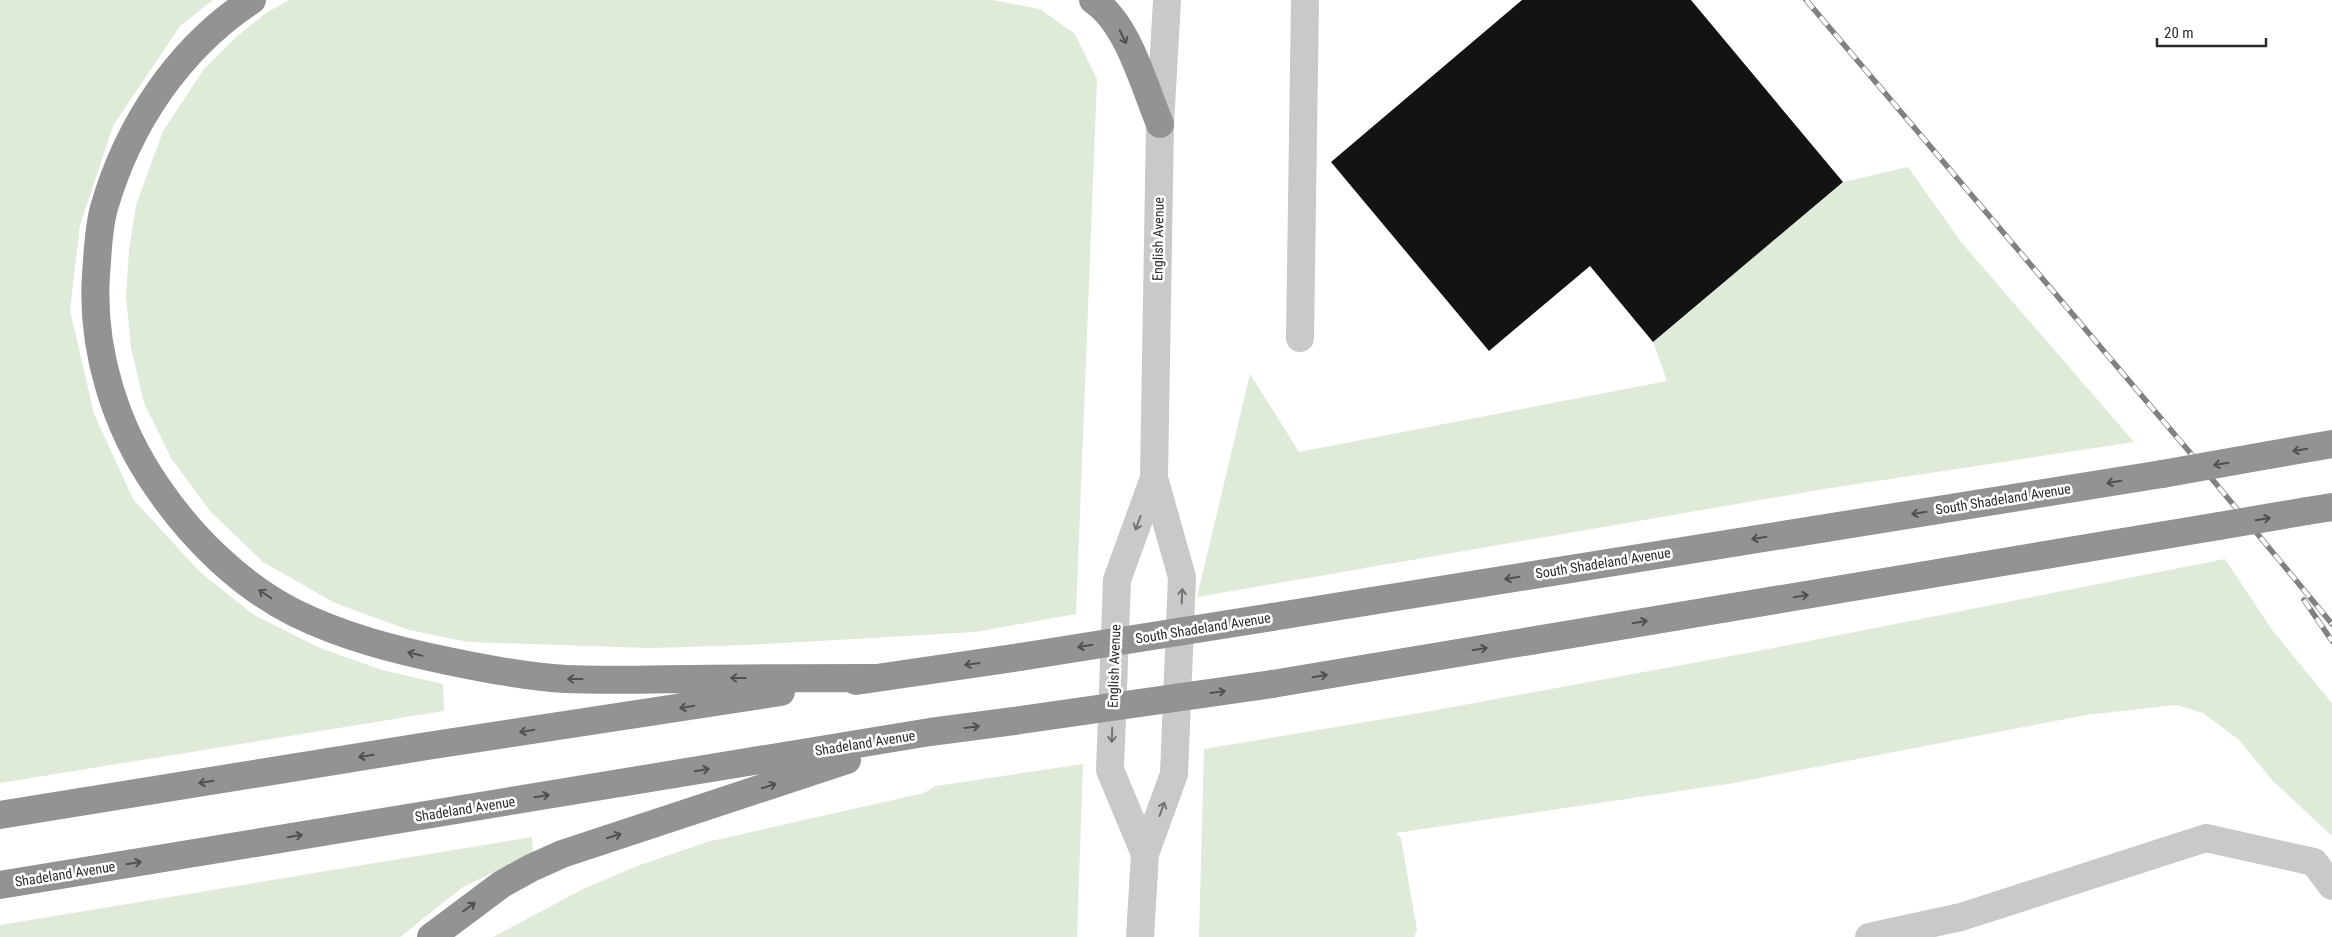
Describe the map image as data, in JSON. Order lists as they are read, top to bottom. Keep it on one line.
{"streets":{"highway":["South Shadeland Avenue","Shadeland Avenue"],"street":["English Avenue"]},"scale_bar":"20 m"}
